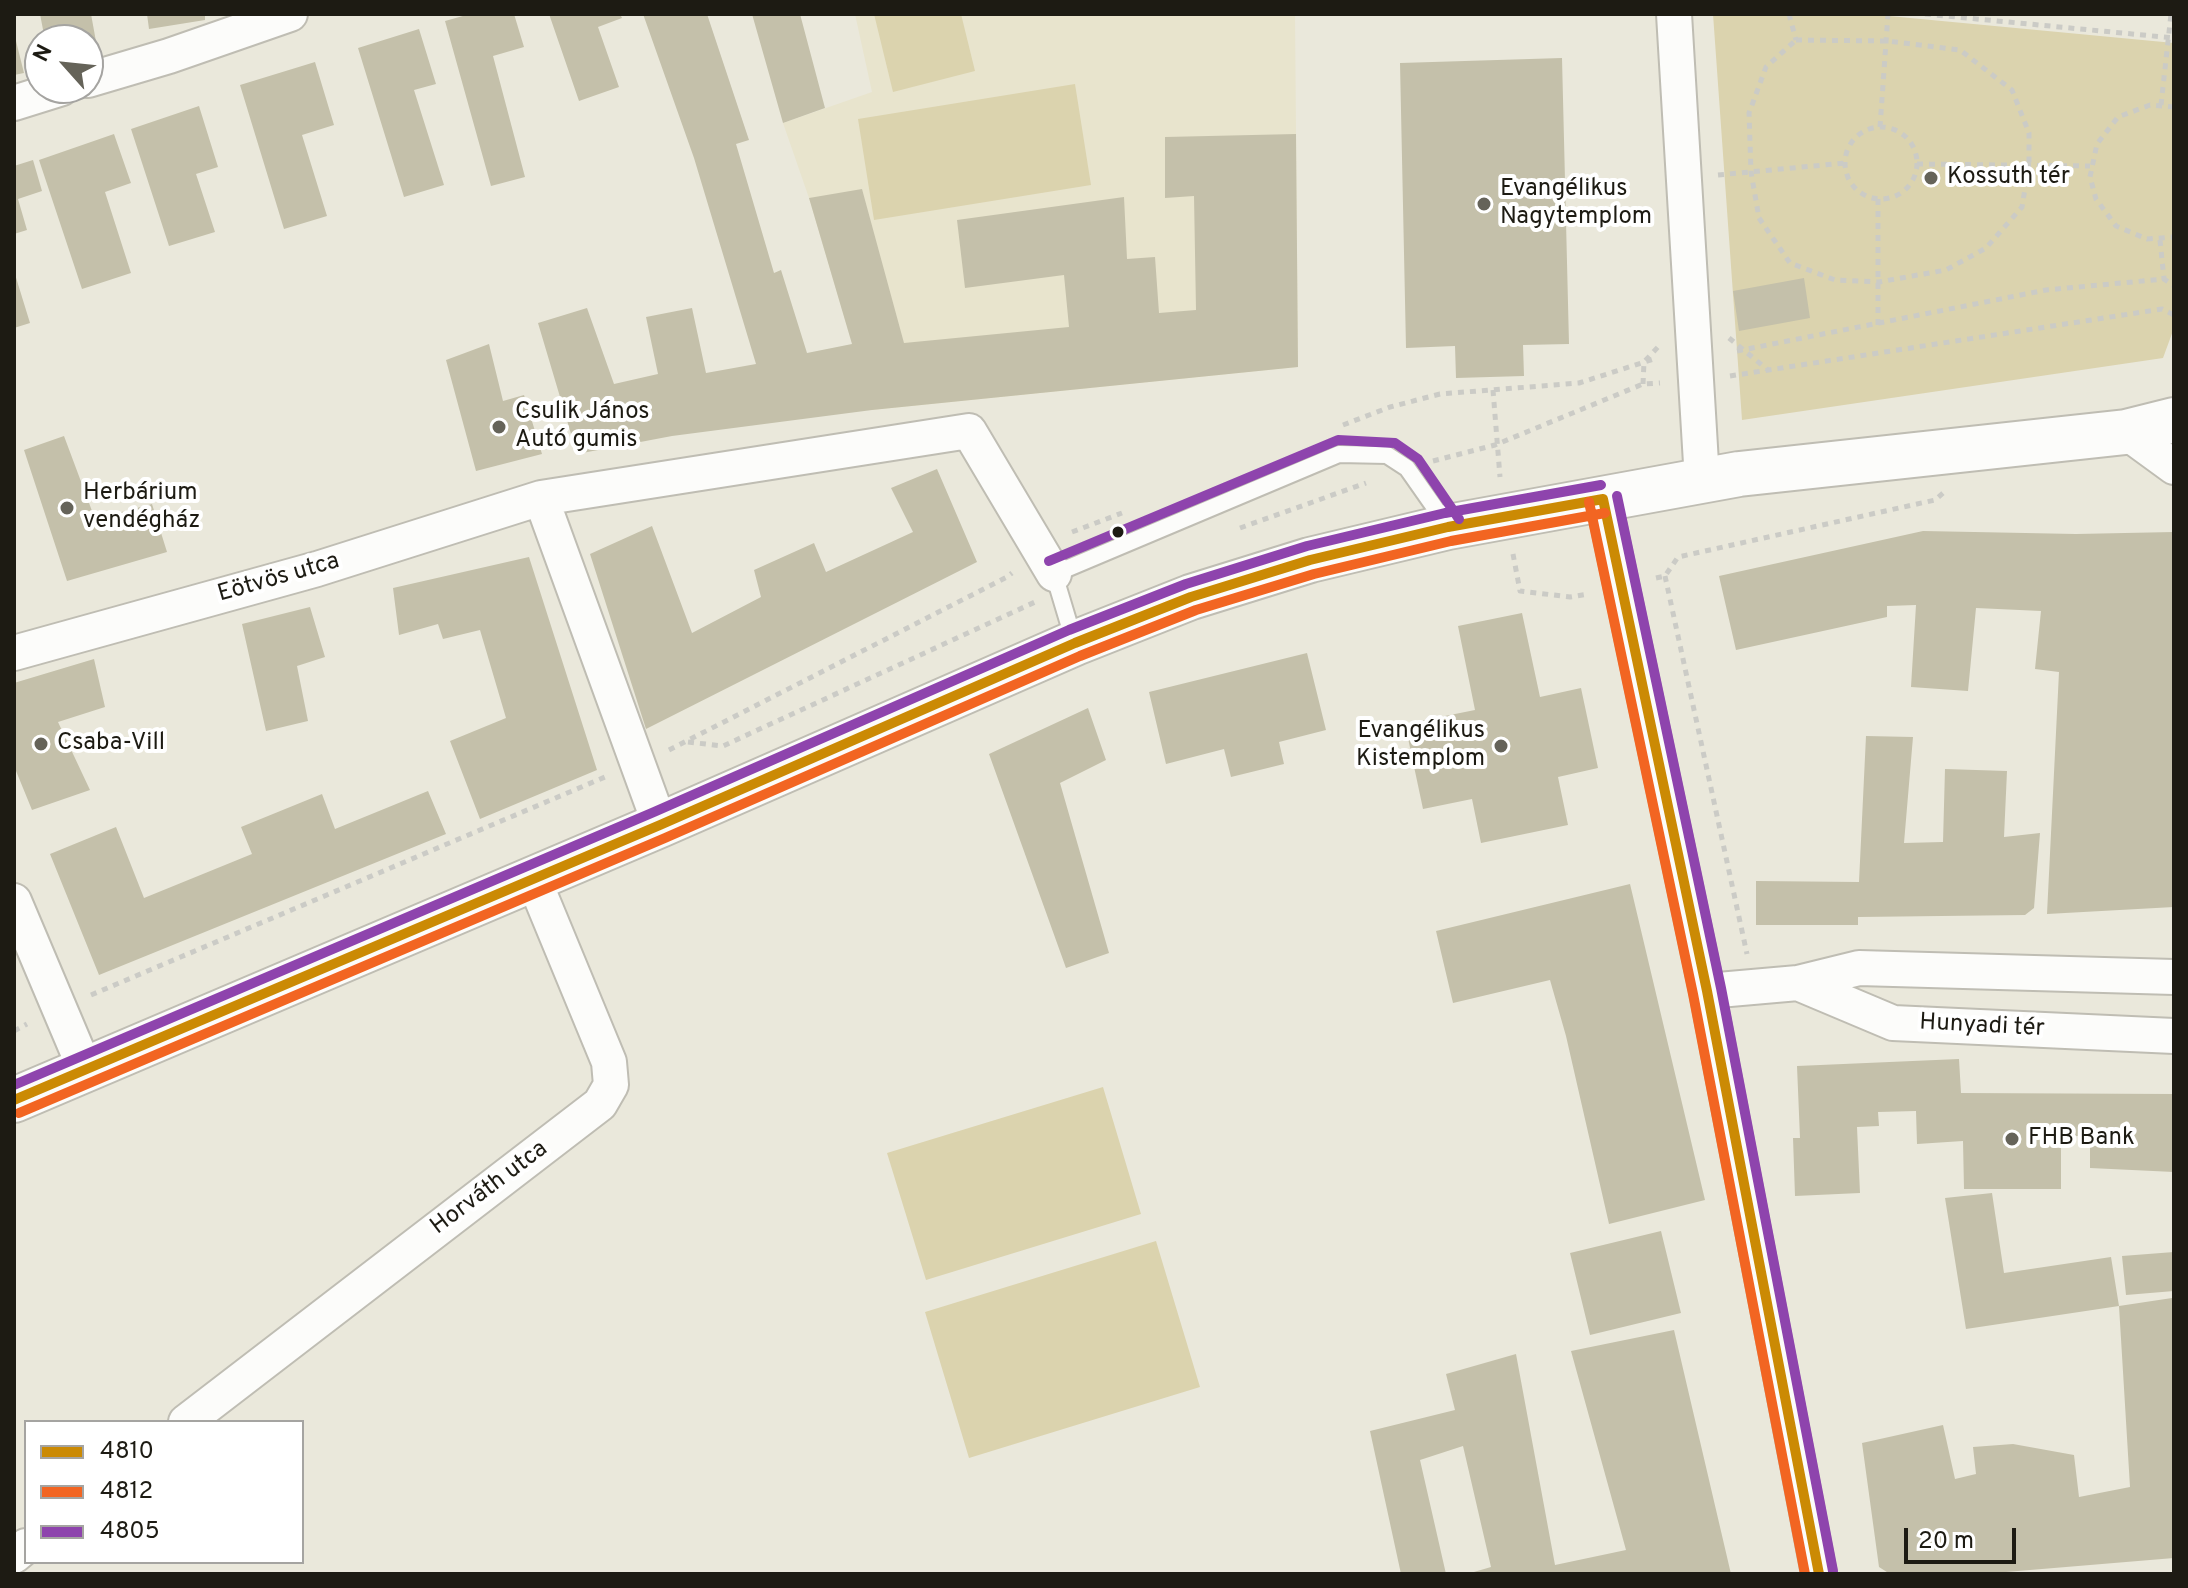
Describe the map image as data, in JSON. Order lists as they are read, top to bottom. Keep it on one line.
{"streets":{"street":["Eötvös utca","Hunyadi tér","Horváth utca"]},"places":["Kossuth tér","Evangélikus Nagytemplom","Csulik János Autó gumis","Herbárium vendégház","Csaba-Vill","Evangélikus Kistemplom","FHB Bank"],"lines":["transit line 4805","transit line 4810","transit line 4812"],"legend":["4810","4812","4805"],"scale_bar":"20 m","north":"top left"}
